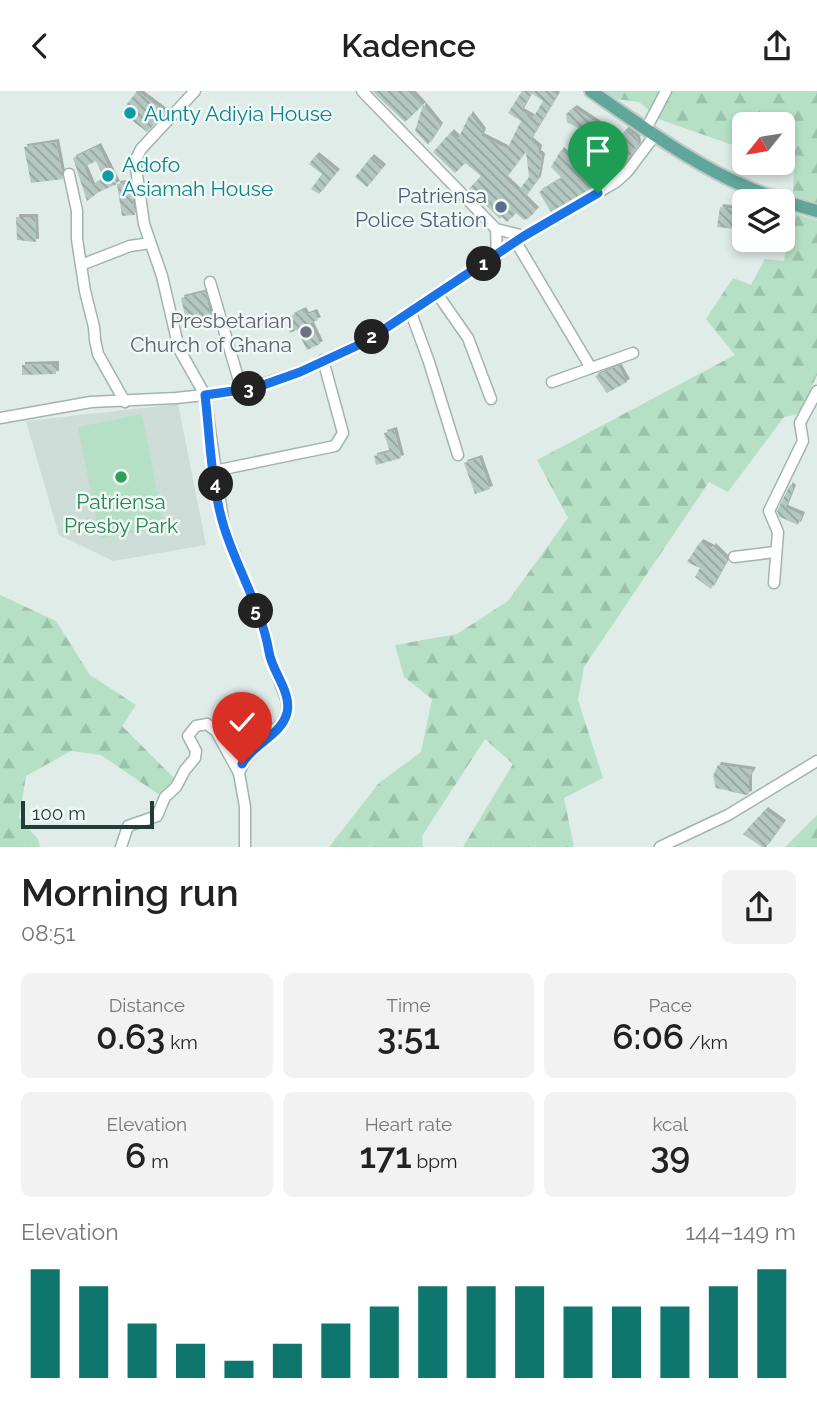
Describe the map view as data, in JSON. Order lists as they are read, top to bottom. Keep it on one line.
{"places":["Aunty Adiyia House","Adofo Asiamah House","Patriensa Police Station","Presbetarian Church of Ghana","Patriensa Presby Park"],"scale_bar":"100 m","north":"bottom left","page":{"header":"Kadence","pins":["1","2","3","4","5"],"scale":"100 m","heading":["Morning run","08:51"],"stats":[["Distance","0.63 km"],["Time","3:51"],["Pace","6:06 /km"],["Elevation","6 m"],["Heart rate","171 bpm"],["kcal","39"]],"chart":["Elevation","144–149 m"]}}
